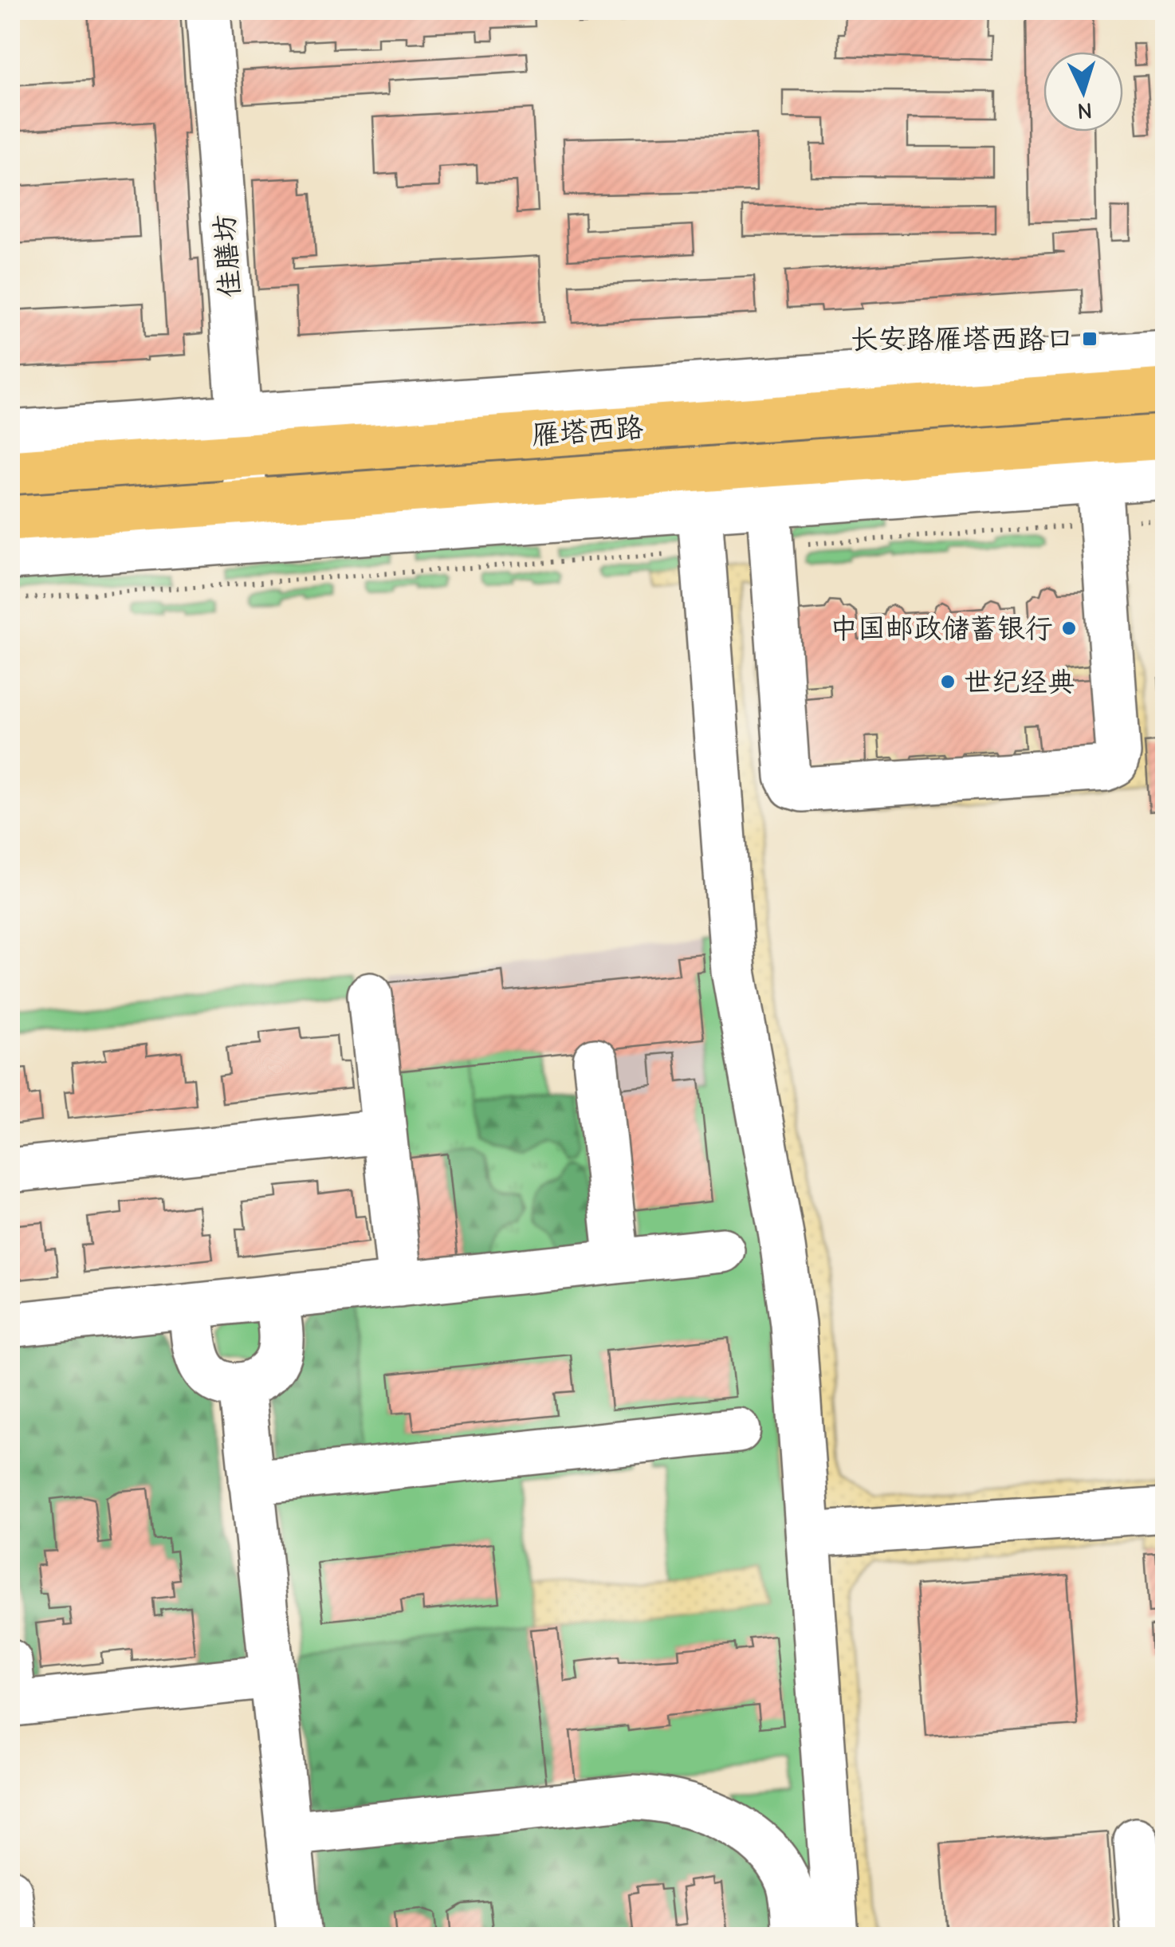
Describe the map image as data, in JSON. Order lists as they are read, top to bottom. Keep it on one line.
{"streets":{"main road":["雁塔西路"],"street":["佳膳坊"]},"crossings":[["佳膳坊","雁塔西路"]],"places":{"transit":["长安路雁塔西路口"],"other":["中国邮政储蓄银行","世纪经典"]},"north":"bottom"}
